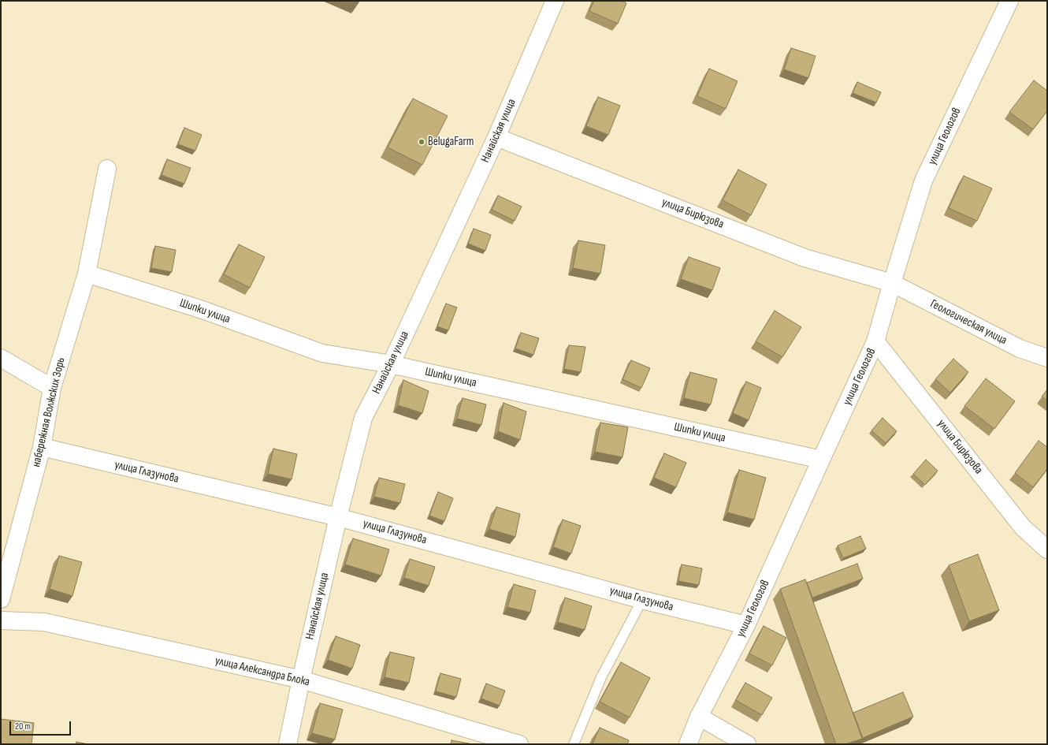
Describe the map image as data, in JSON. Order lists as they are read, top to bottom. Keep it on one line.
{"streets":{"street":["Нанайская улица","улица Геологов","улица Бирюзова","Шипки улица","Геологическая улица","набережная Волжских Зорь","улица Глазунова","улица Александра Блока"]},"crossings":[["Нанайская улица","улица Бирюзова"],["Нанайская улица","Шипки улица"],["Нанайская улица","улица Глазунова"],["Нанайская улица","улица Александра Блока"],["улица Геологов","улица Бирюзова"],["улица Геологов","Шипки улица"],["улица Геологов","Геологическая улица"],["улица Геологов","улица Глазунова"],["улица Бирюзова","Геологическая улица"],["Шипки улица","набережная Волжских Зорь"],["набережная Волжских Зорь","улица Глазунова"]],"places":["BelugaFarm"],"scale_bar":"20 m"}
